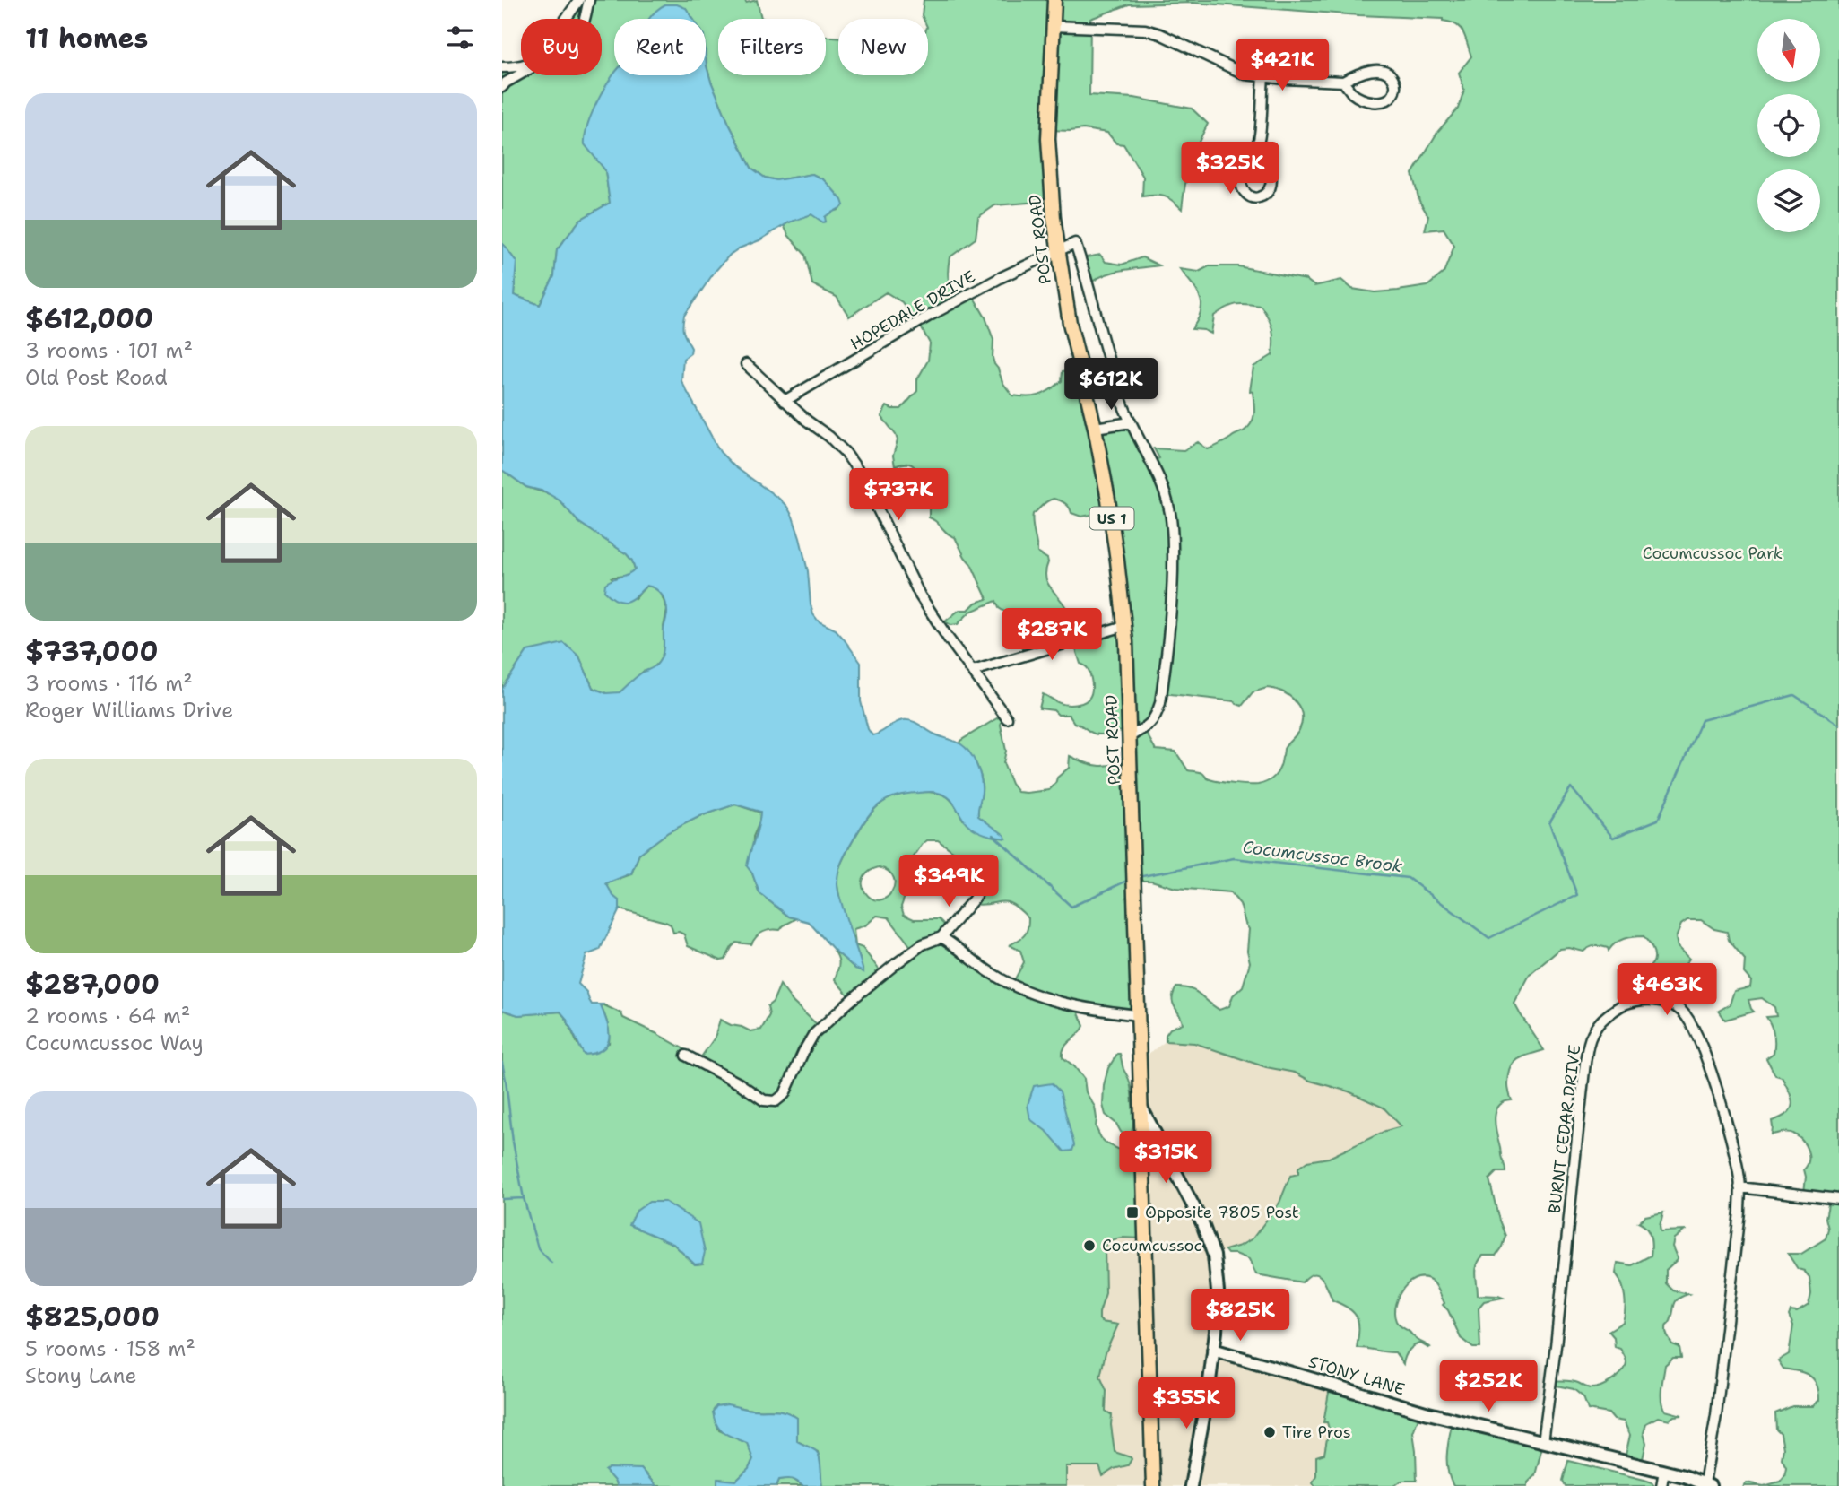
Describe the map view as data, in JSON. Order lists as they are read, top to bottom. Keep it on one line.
{"streets":{"main road":["POST ROAD","US 1"],"street":["HOPEDALE DRIVE","BURNT CEDAR DRIVE","STONY LANE"]},"crossings":[["POST ROAD","HOPEDALE DRIVE"],["BURNT CEDAR DRIVE","STONY LANE"]],"water":["Cocumcussoc Brook"],"parks":["Cocumcussoc Park"],"places":{"transit":["Opposite 7805 Post"],"other":["Cocumcussoc","Tire Pros"]},"north":"bottom","page":{"heading":"11 homes","chip":["Buy","Rent","Filters","New"],"price":["$421K","$325K","$612K","$737K","$287K","$349K","$463K","$315K","$825K","$252K","$355K"],"list":[{"name":"$612,000","note":"3 rooms · 101 m² · Old Post Road"},{"name":"$737,000","note":"3 rooms · 116 m² · Roger Williams Drive"},{"name":"$287,000","note":"2 rooms · 64 m² · Cocumcussoc Way"},{"name":"$825,000","note":"5 rooms · 158 m² · Stony Lane"}]}}
